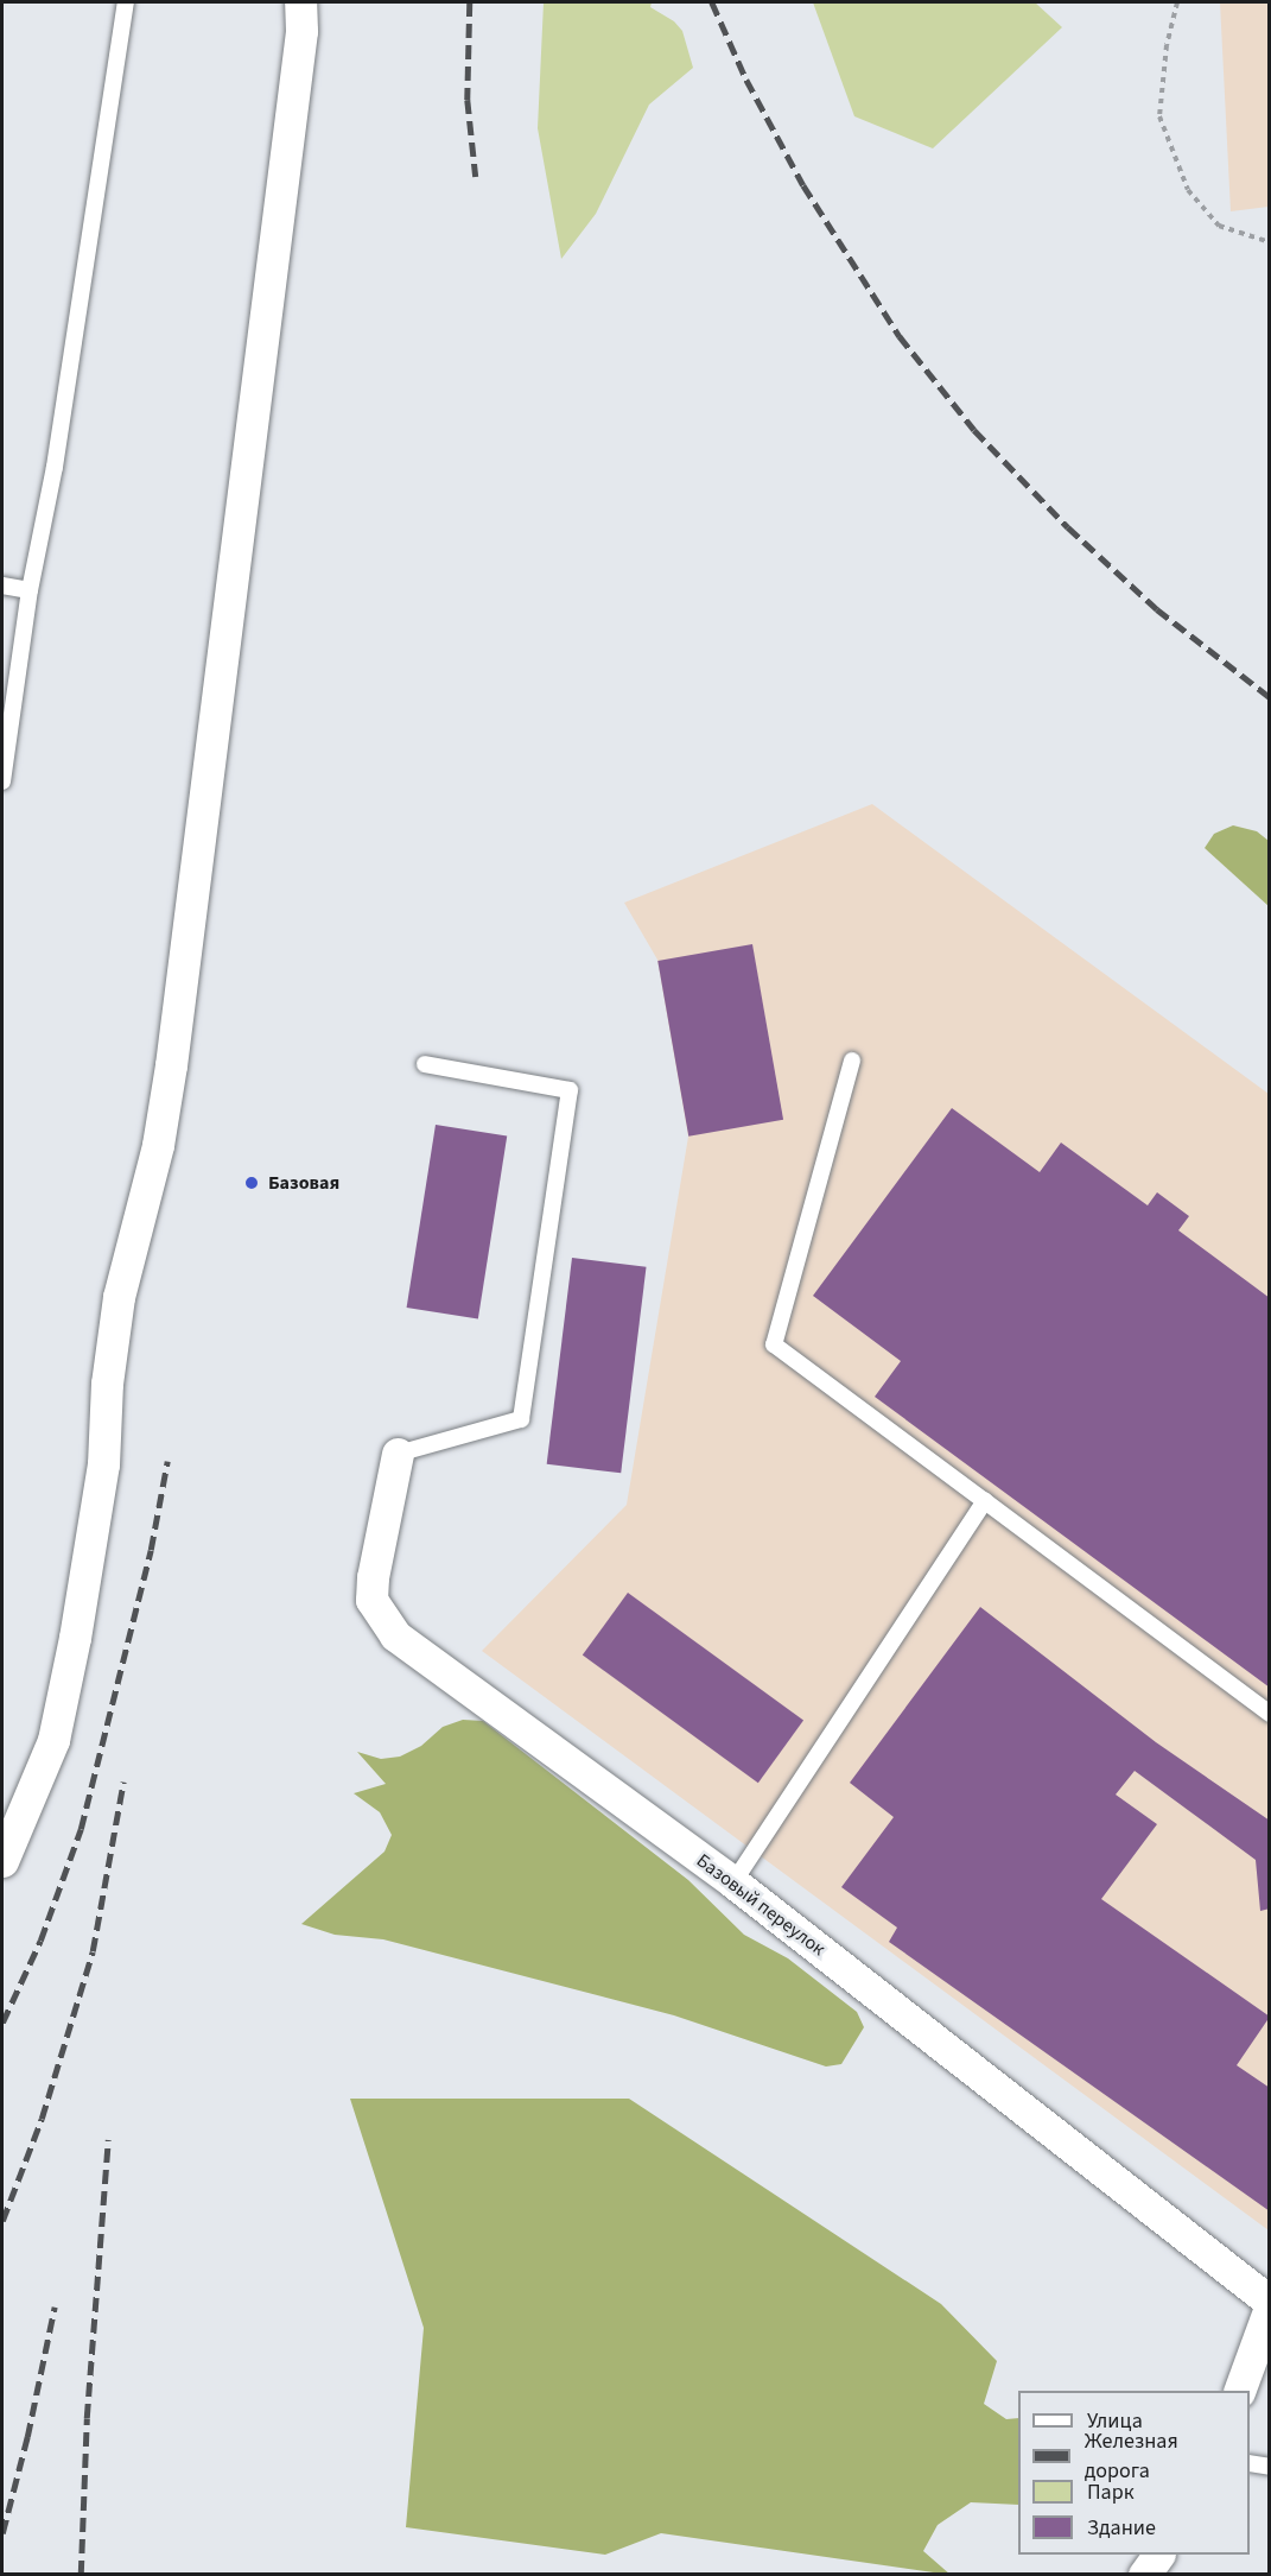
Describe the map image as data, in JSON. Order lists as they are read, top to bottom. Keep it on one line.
{"streets":{"street":["Базовый переулок"]},"places":["Базовая"],"legend":["Улица","Железная дорога","Парк","Здание"]}
